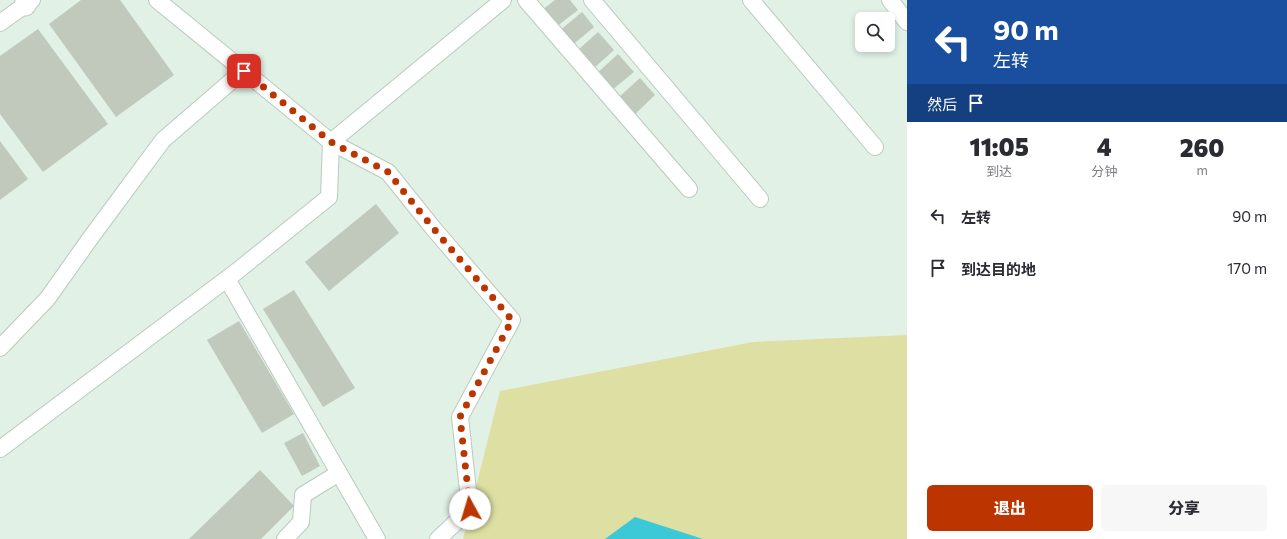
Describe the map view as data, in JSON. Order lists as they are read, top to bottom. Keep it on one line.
{"page":{"turn":["90 m","左转"],"then":"然后","eta":["11:05","到达","4","分钟","260","m"],"list":[{"name":"左转","value":"90 m"},{"name":"到达目的地","value":"170 m"}],"buttons":["退出","分享"]}}
